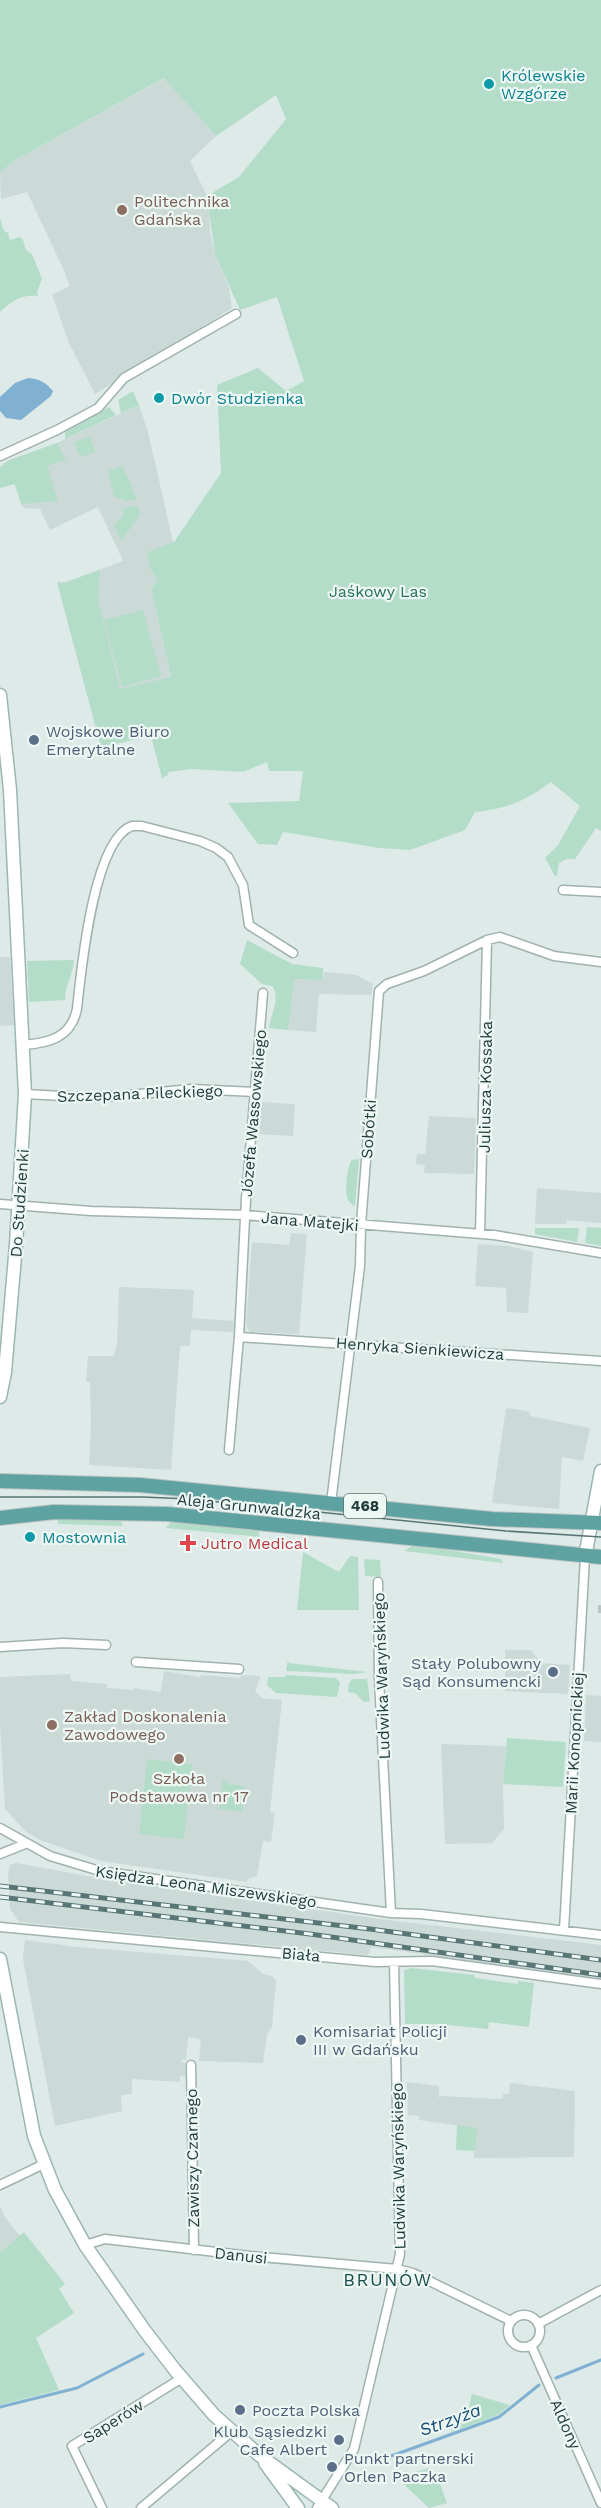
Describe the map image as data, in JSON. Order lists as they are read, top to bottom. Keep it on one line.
{"streets":{"main road":["Do Studzienki","Aleja Grunwaldzka","468"],"street":["Juliusza Kossaka","Szczepana Pileckiego","Józefa Wassowskiego","Sobótki","Jana Matejki","Henryka Sienkiewicza","Ludwika Waryńskiego","Marii Konopnickiej","Księdza Leona Miszewskiego","Biała","Zawiszy Czarnego","Danusi","Saperów","Aldony"]},"crossings":[["Juliusza Kossaka","Sobótki"],["Juliusza Kossaka","Jana Matejki"],["Szczepana Pileckiego","Józefa Wassowskiego"],["Szczepana Pileckiego","Do Studzienki"],["Józefa Wassowskiego","Jana Matejki"],["Józefa Wassowskiego","Henryka Sienkiewicza"],["Sobótki","Jana Matejki"],["Sobótki","Henryka Sienkiewicza"],["Sobótki","Aleja Grunwaldzka"],["Do Studzienki","Jana Matejki"],["Aleja Grunwaldzka","Marii Konopnickiej"],["Ludwika Waryńskiego","Księdza Leona Miszewskiego"],["Ludwika Waryńskiego","Biała"],["Ludwika Waryńskiego","Danusi"],["Marii Konopnickiej","Księdza Leona Miszewskiego"],["Zawiszy Czarnego","Danusi"],["Danusi","Aldony"]],"districts":["BRUNÓW"],"water":["Strzyża"],"parks":["Jaśkowy Las"],"places":{"other":["Królewskie Wzgórze","Politechnika Gdańska","Dwór Studzienka","Wojskowe Biuro Emerytalne","Mostownia","Stały Polubowny Sąd Konsumencki","Zakład Doskonalenia Zawodowego","Szkoła Podstawowa nr 17","Komisariat Policji III w Gdańsku","Poczta Polska","Klub Sąsiedzki Cafe Albert","Punkt partnerski Orlen Paczka"],"health":["Jutro Medical"]}}
